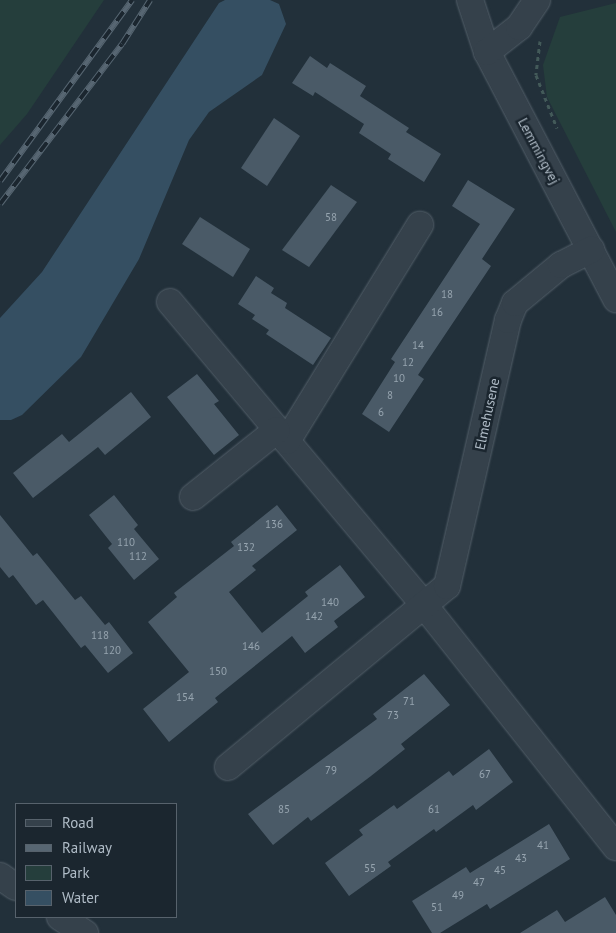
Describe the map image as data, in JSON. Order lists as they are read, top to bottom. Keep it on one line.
{"streets":{"street":["Lemmingvej","Elmehusene"]},"crossings":[["Lemmingvej","Elmehusene"]],"house_numbers":["58","18","16","14","12","10","8","6","136","110","132","112","140","142","118","146","120","150","154","71","73","79","67","85","61","41","43","55","45","47","49","51"],"legend":["Road","Railway","Park","Water"]}
